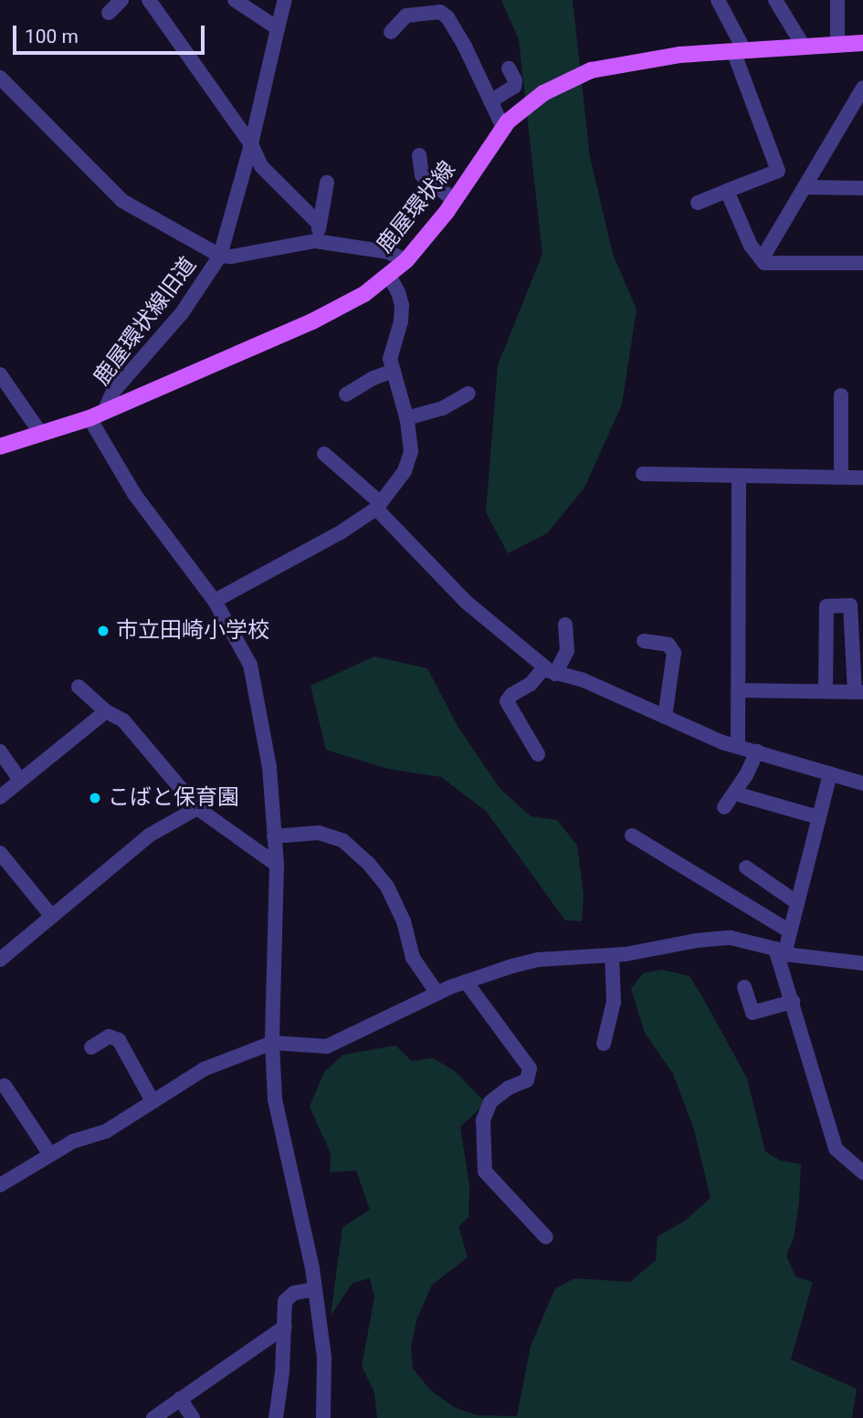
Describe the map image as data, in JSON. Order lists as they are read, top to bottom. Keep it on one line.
{"streets":{"main road":["鹿屋環状線"],"street":["鹿屋環状線旧道"]},"crossings":[["鹿屋環状線","鹿屋環状線旧道"]],"places":["市立田崎小学校","こばと保育園"],"scale_bar":"100 m"}
